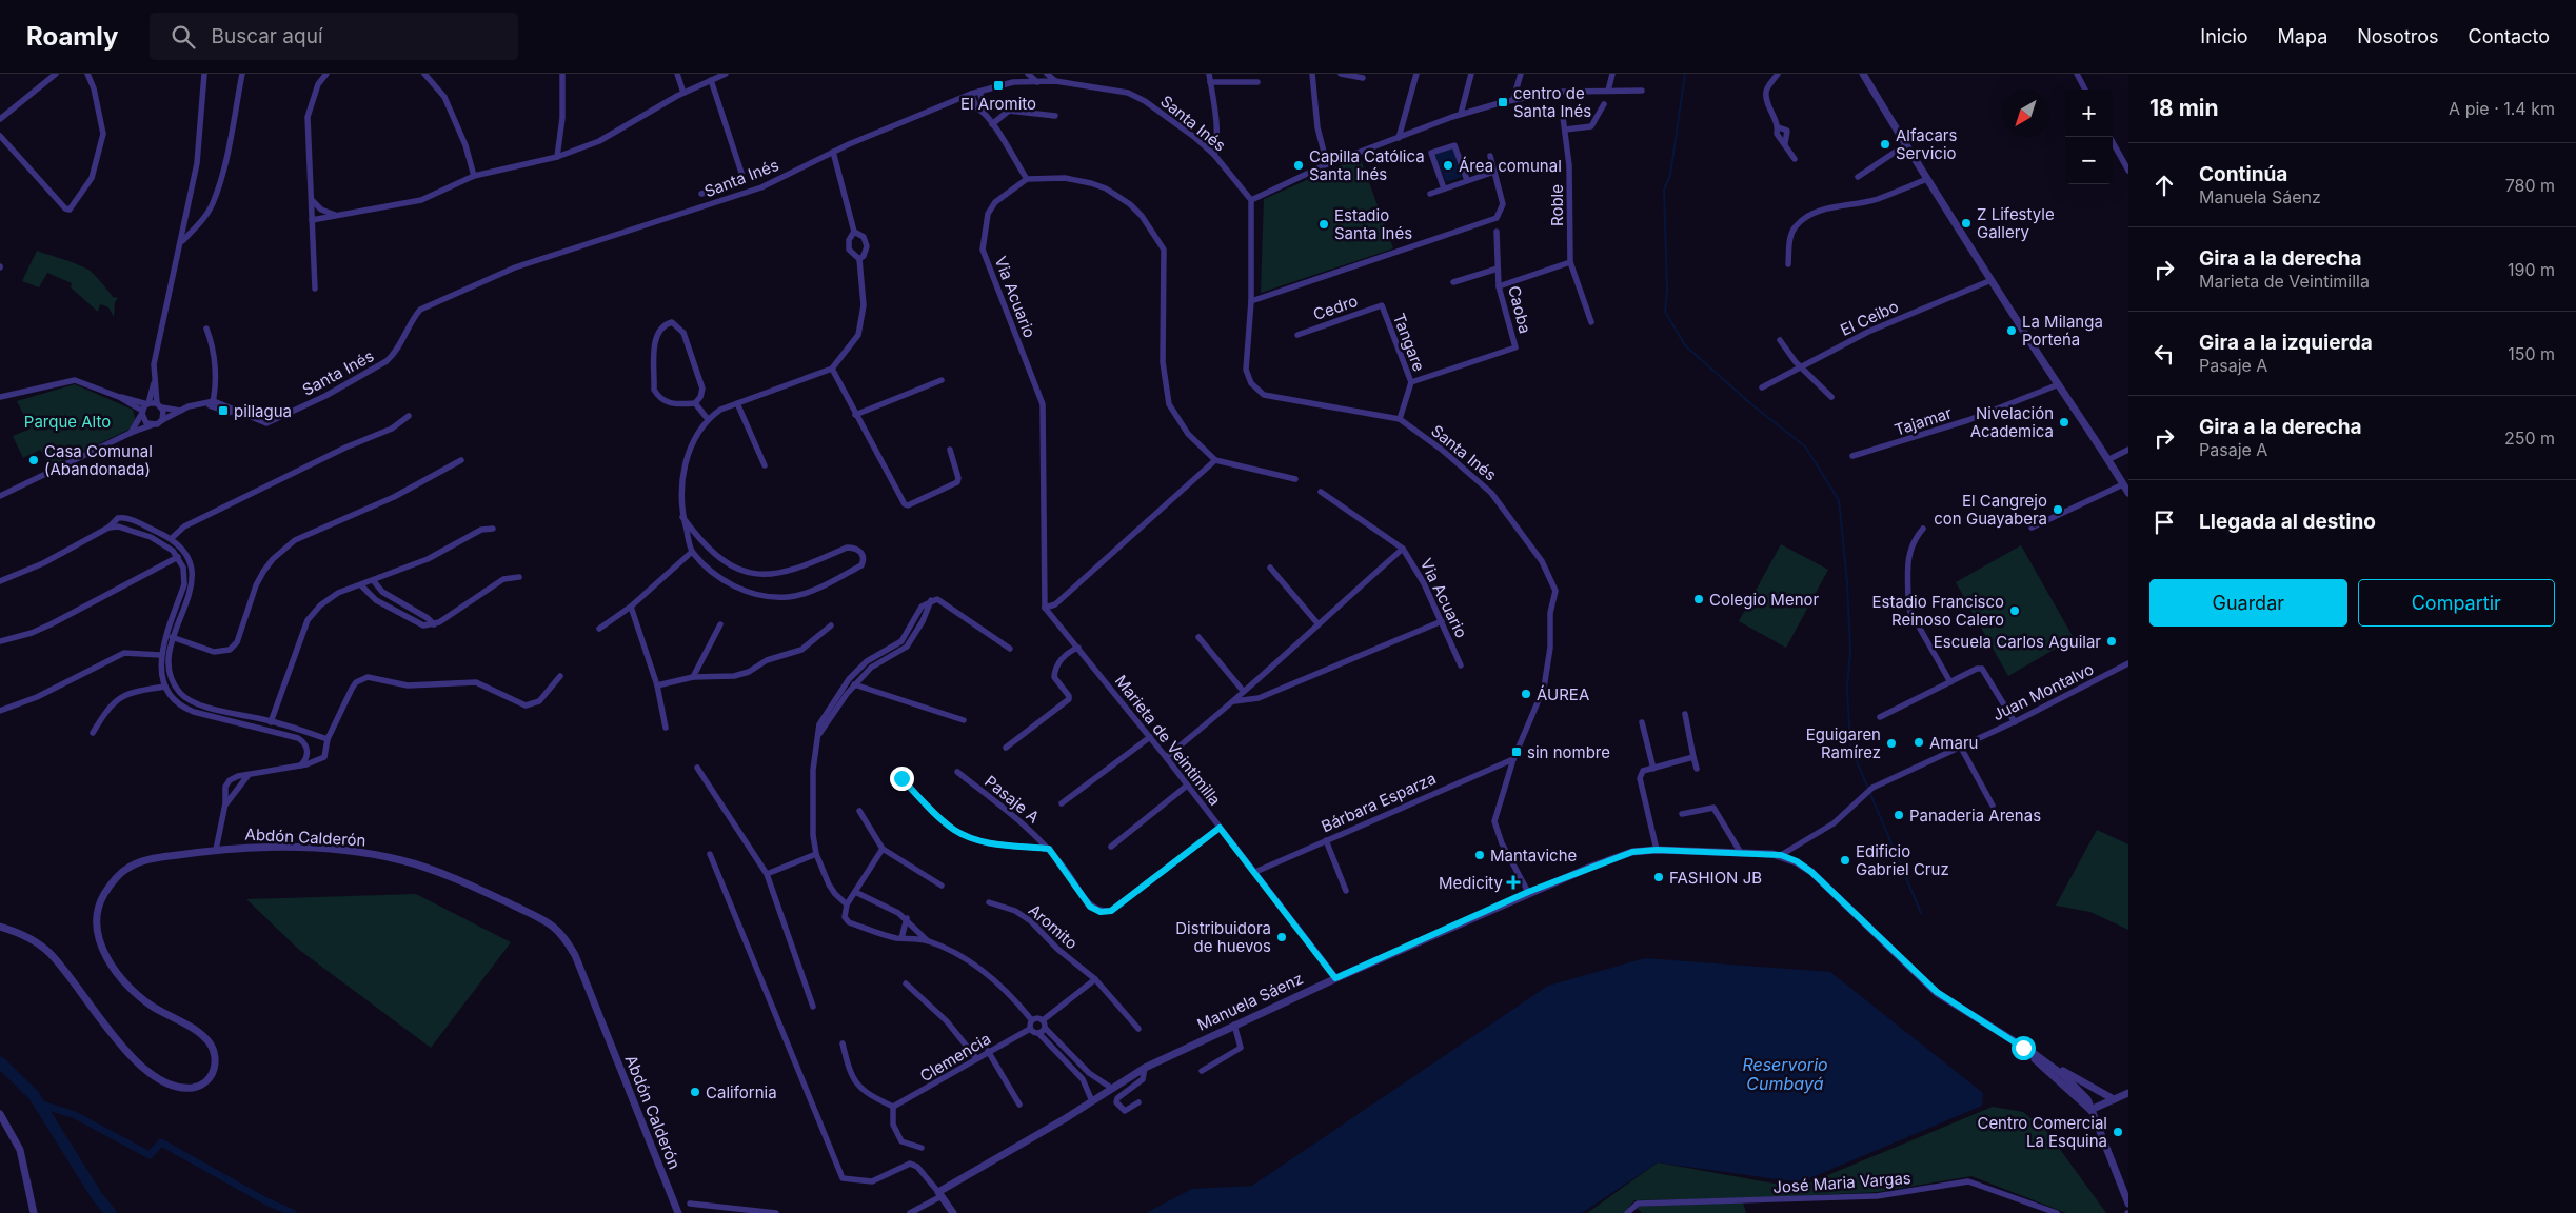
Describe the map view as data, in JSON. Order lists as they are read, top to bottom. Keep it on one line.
{"streets":{"street":["Santa Inés","Roble","Via Acuario","Cedro","Caoba","El Ceibo","Tangare","Tajamar","Juan Montalvo","Marieta de Veintimilla","Pasaje A","Bárbara Esparza","Abdón Calderón","Aromito","Manuela Sáenz","Clemencia","José Maria Vargas"]},"crossings":[["Santa Inés","Tangare"],["Santa Inés","Bárbara Esparza"],["Santa Inés","Manuela Sáenz"],["Via Acuario","Marieta de Veintimilla"],["Cedro","Tangare"],["Caoba","Tangare"],["Juan Montalvo","Manuela Sáenz"],["Marieta de Veintimilla","Pasaje A"],["Marieta de Veintimilla","Bárbara Esparza"],["Marieta de Veintimilla","Manuela Sáenz"]],"water":["Reservorio Cumbayá"],"parks":["Parque Alto"],"places":{"transit":["El Aromito","centro de Santa Inés","pillagua","sin nombre"],"other":["Alfacars Servicio","Capilla Católica Santa Inés","Área comunal","Z Lifestyle Gallery","Estadio Santa Inés","La Milanga Porteńa","Nivelación Academica","Casa Comunal (Abandonada)","El Cangrejo con Guayabera","Colegio Menor","Estadio Francisco Reinoso Calero","Escuela Carlos Aguilar","ÁUREA","Amaru","Eguigaren Ramírez","Panaderia Arenas","Mantaviche","Edificio Gabriel Cruz","FASHION JB","Distribuidora de huevos","California","Centro Comercial La Esquina"],"health":["Medicity"]},"north":"bottom left","page":{"header":"Roamly","search":"Buscar aquí","nav":["Inicio","Mapa","Nosotros","Contacto"],"heading":["18 min","A pie · 1.4 km"],"map_buttons":["+","−"],"list":[["Continúa","Manuela Sáenz","780 m"],["Gira a la derecha","Marieta de Veintimilla","190 m"],["Gira a la izquierda","Pasaje A","150 m"],["Gira a la derecha","Pasaje A","250 m"],"Llegada al destino"],"buttons":["Guardar","Compartir"]}}
